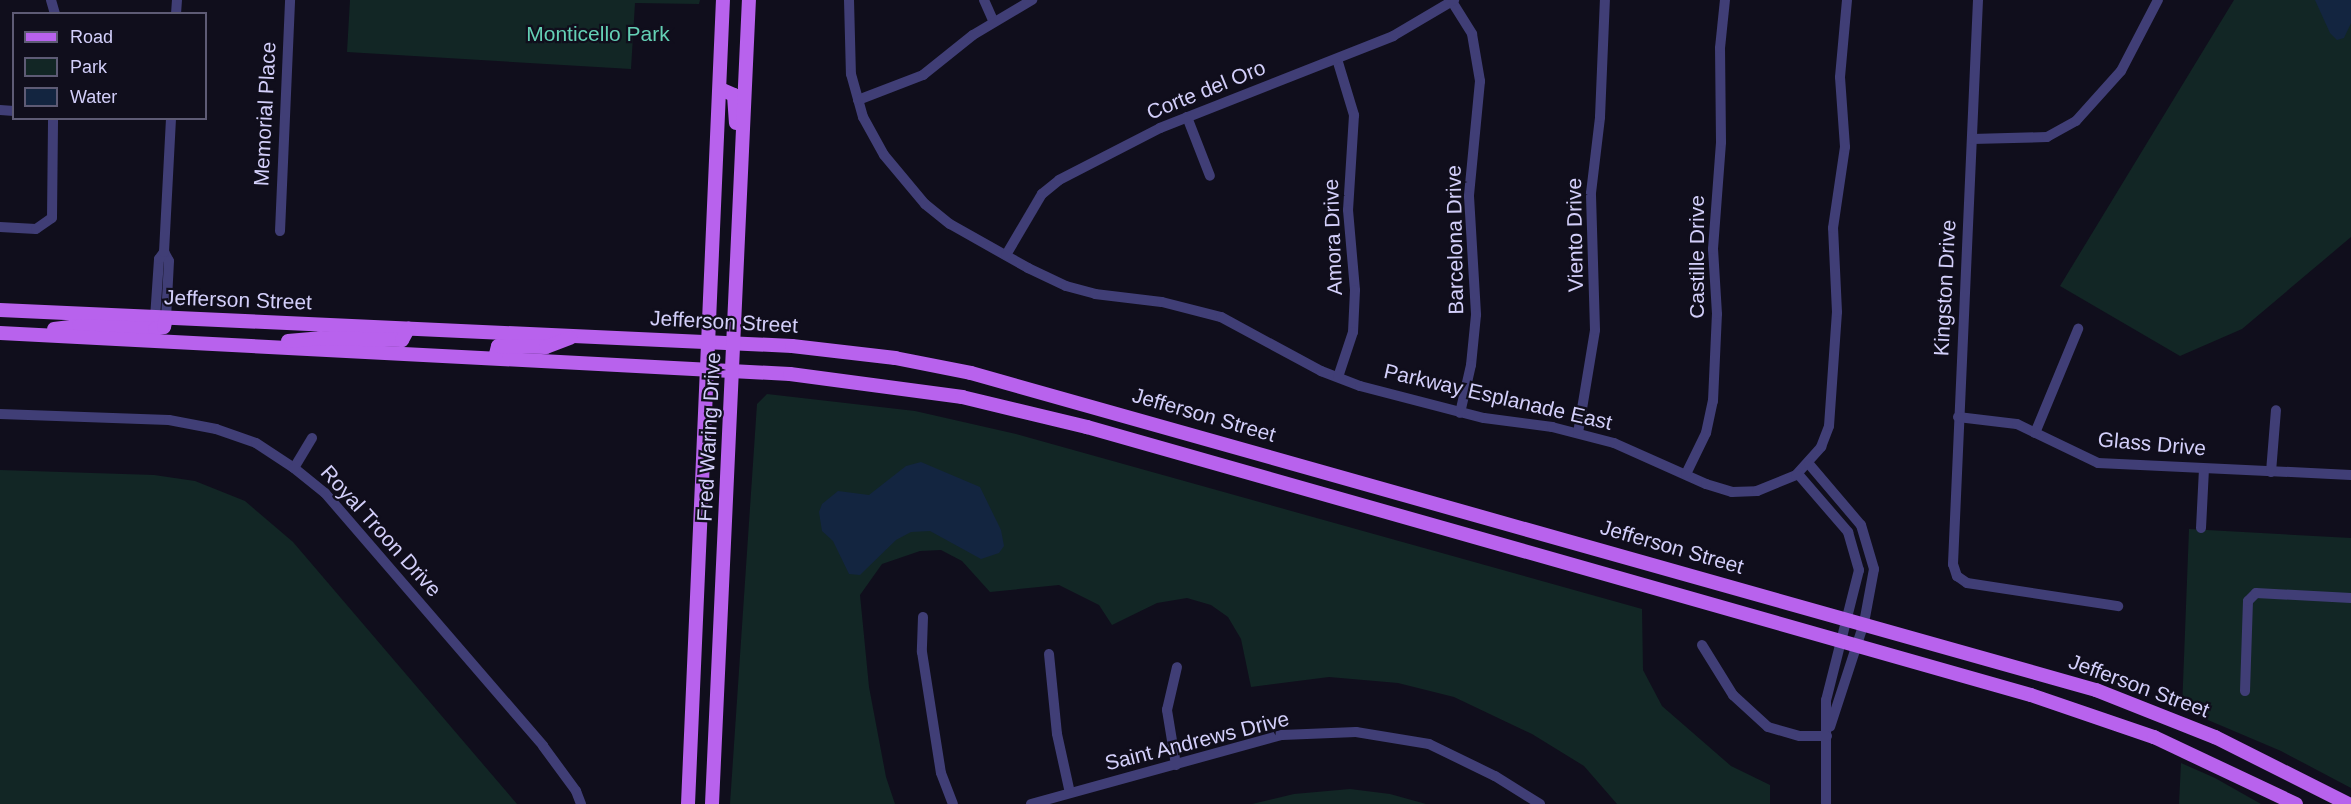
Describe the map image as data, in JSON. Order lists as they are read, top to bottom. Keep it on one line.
{"streets":{"main road":["Jefferson Street","Fred Waring Drive"],"street":["Corte del Oro","Memorial Place","Viento Drive","Amora Drive","Barcelona Drive","Castille Drive","Kingston Drive","Parkway Esplanade East","Glass Drive","Royal Troon Drive","Saint Andrews Drive"]},"crossings":[["Corte del Oro","Amora Drive"],["Corte del Oro","Barcelona Drive"],["Corte del Oro","Parkway Esplanade East"],["Viento Drive","Parkway Esplanade East"],["Amora Drive","Parkway Esplanade East"],["Barcelona Drive","Parkway Esplanade East"],["Castille Drive","Parkway Esplanade East"],["Kingston Drive","Glass Drive"],["Jefferson Street","Fred Waring Drive"]],"parks":["Monticello Park"],"legend":["Road","Park","Water"]}
